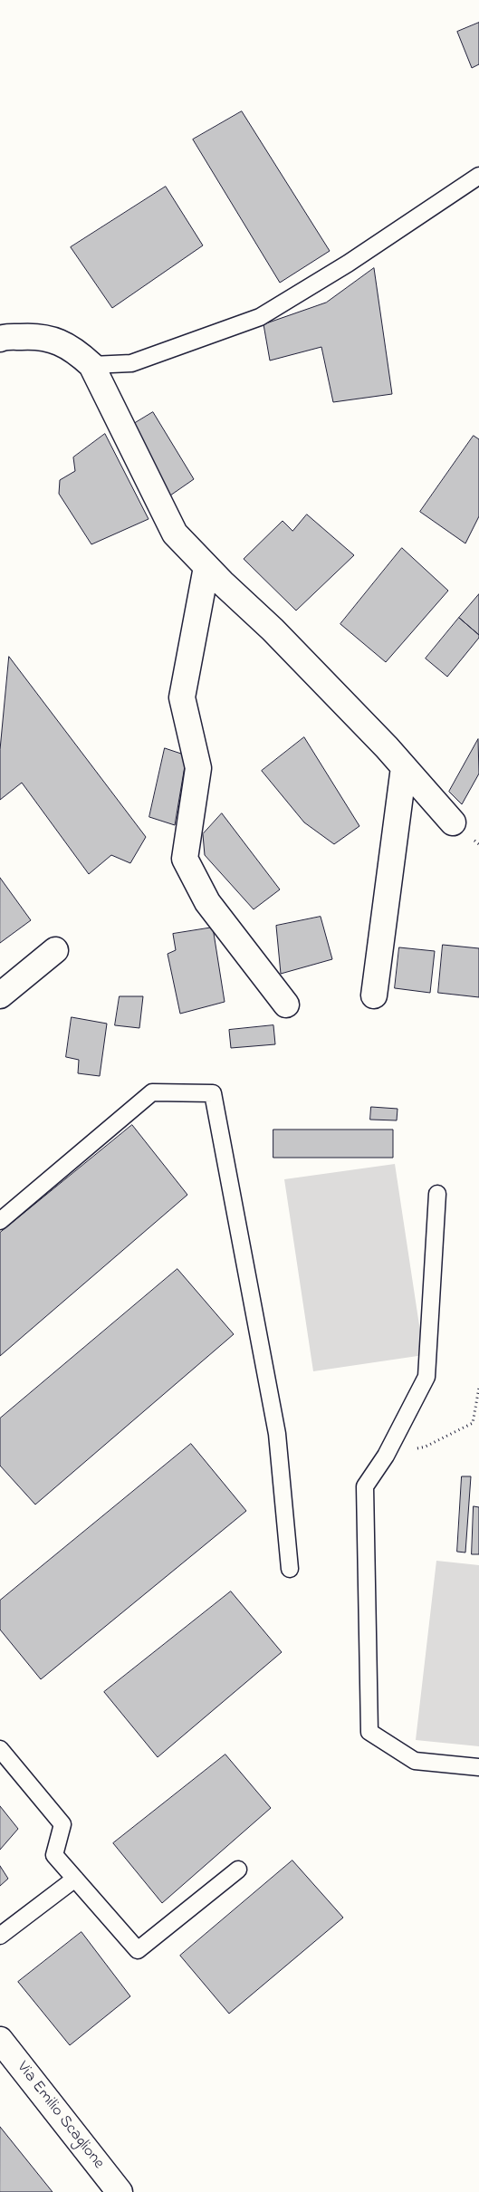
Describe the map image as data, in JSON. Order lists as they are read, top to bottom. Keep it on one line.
{"streets":{"street":["Via Emilio Scaglione"]}}
